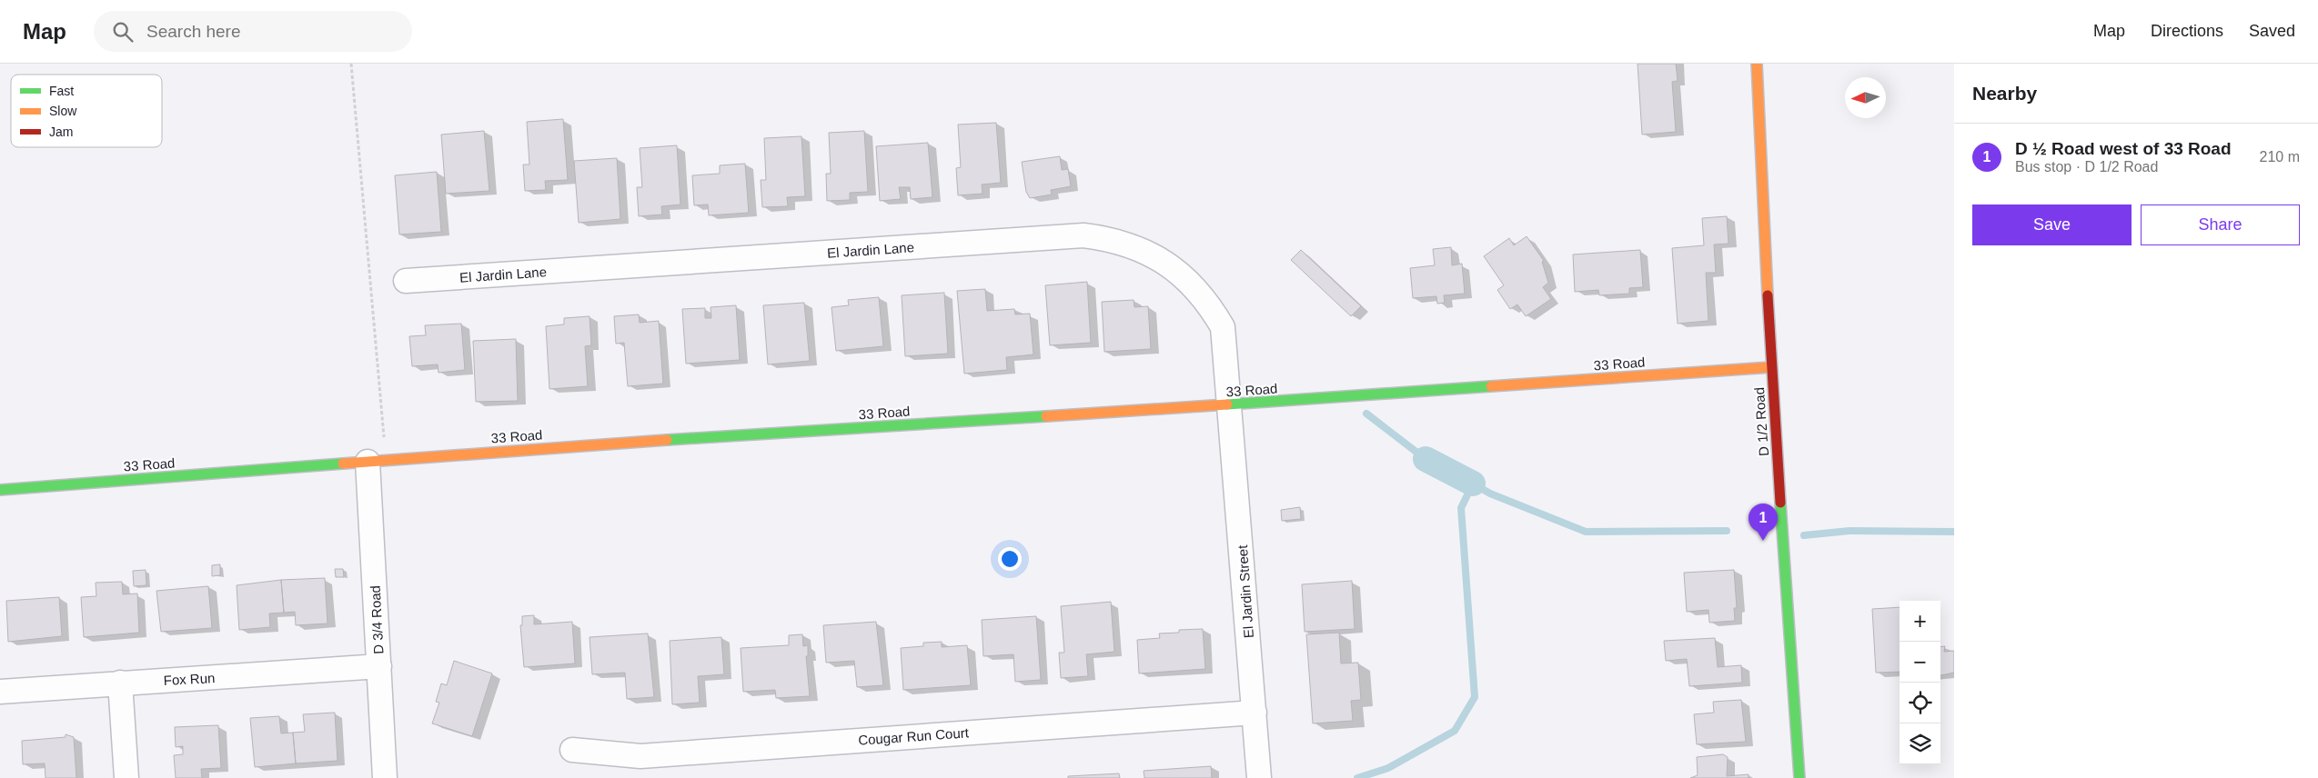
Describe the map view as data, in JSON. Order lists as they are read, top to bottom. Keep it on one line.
{"streets":{"main road":["33 Road","D 1/2 Road"],"street":["El Jardin Lane","El Jardin Street","D 3/4 Road","Fox Run","Cougar Run Court"]},"crossings":[["El Jardin Lane","33 Road"],["El Jardin Lane","El Jardin Street"],["33 Road","D 1/2 Road"],["33 Road","El Jardin Street"],["33 Road","D 3/4 Road"],["El Jardin Street","Cougar Run Court"],["D 3/4 Road","Fox Run"]],"legend":["Fast","Slow","Jam"],"north":"left","page":{"header":"Map","search":"Search here","nav":["Map","Directions","Saved"],"heading":"Nearby","list":[{"mark":"1","name":"D ½ Road west of 33 Road","note":"Bus stop · D 1/2 Road","value":"210 m"}],"buttons":["Save","Share"],"pins":"1","map_buttons":["+","−"]}}
